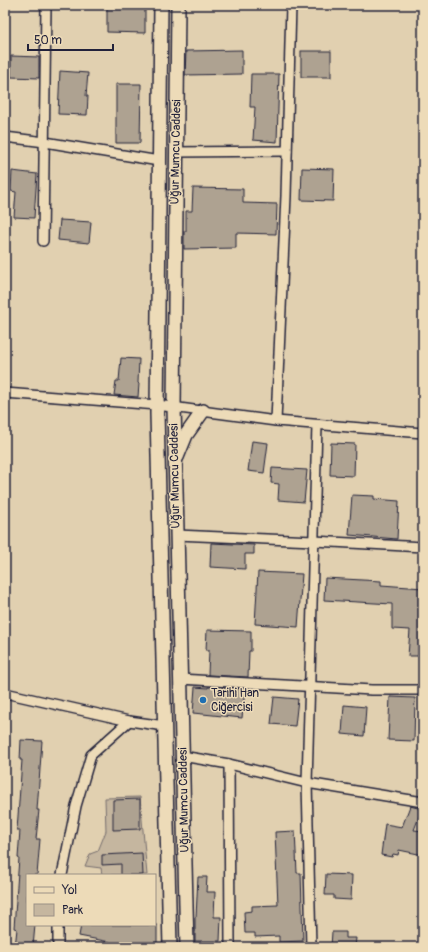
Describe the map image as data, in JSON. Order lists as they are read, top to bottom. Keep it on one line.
{"streets":{"street":["Uğur Mumcu Caddesi"]},"places":["Tarihi Han Ciğercisi"],"legend":["Yol","Park"],"scale_bar":"50 m"}
